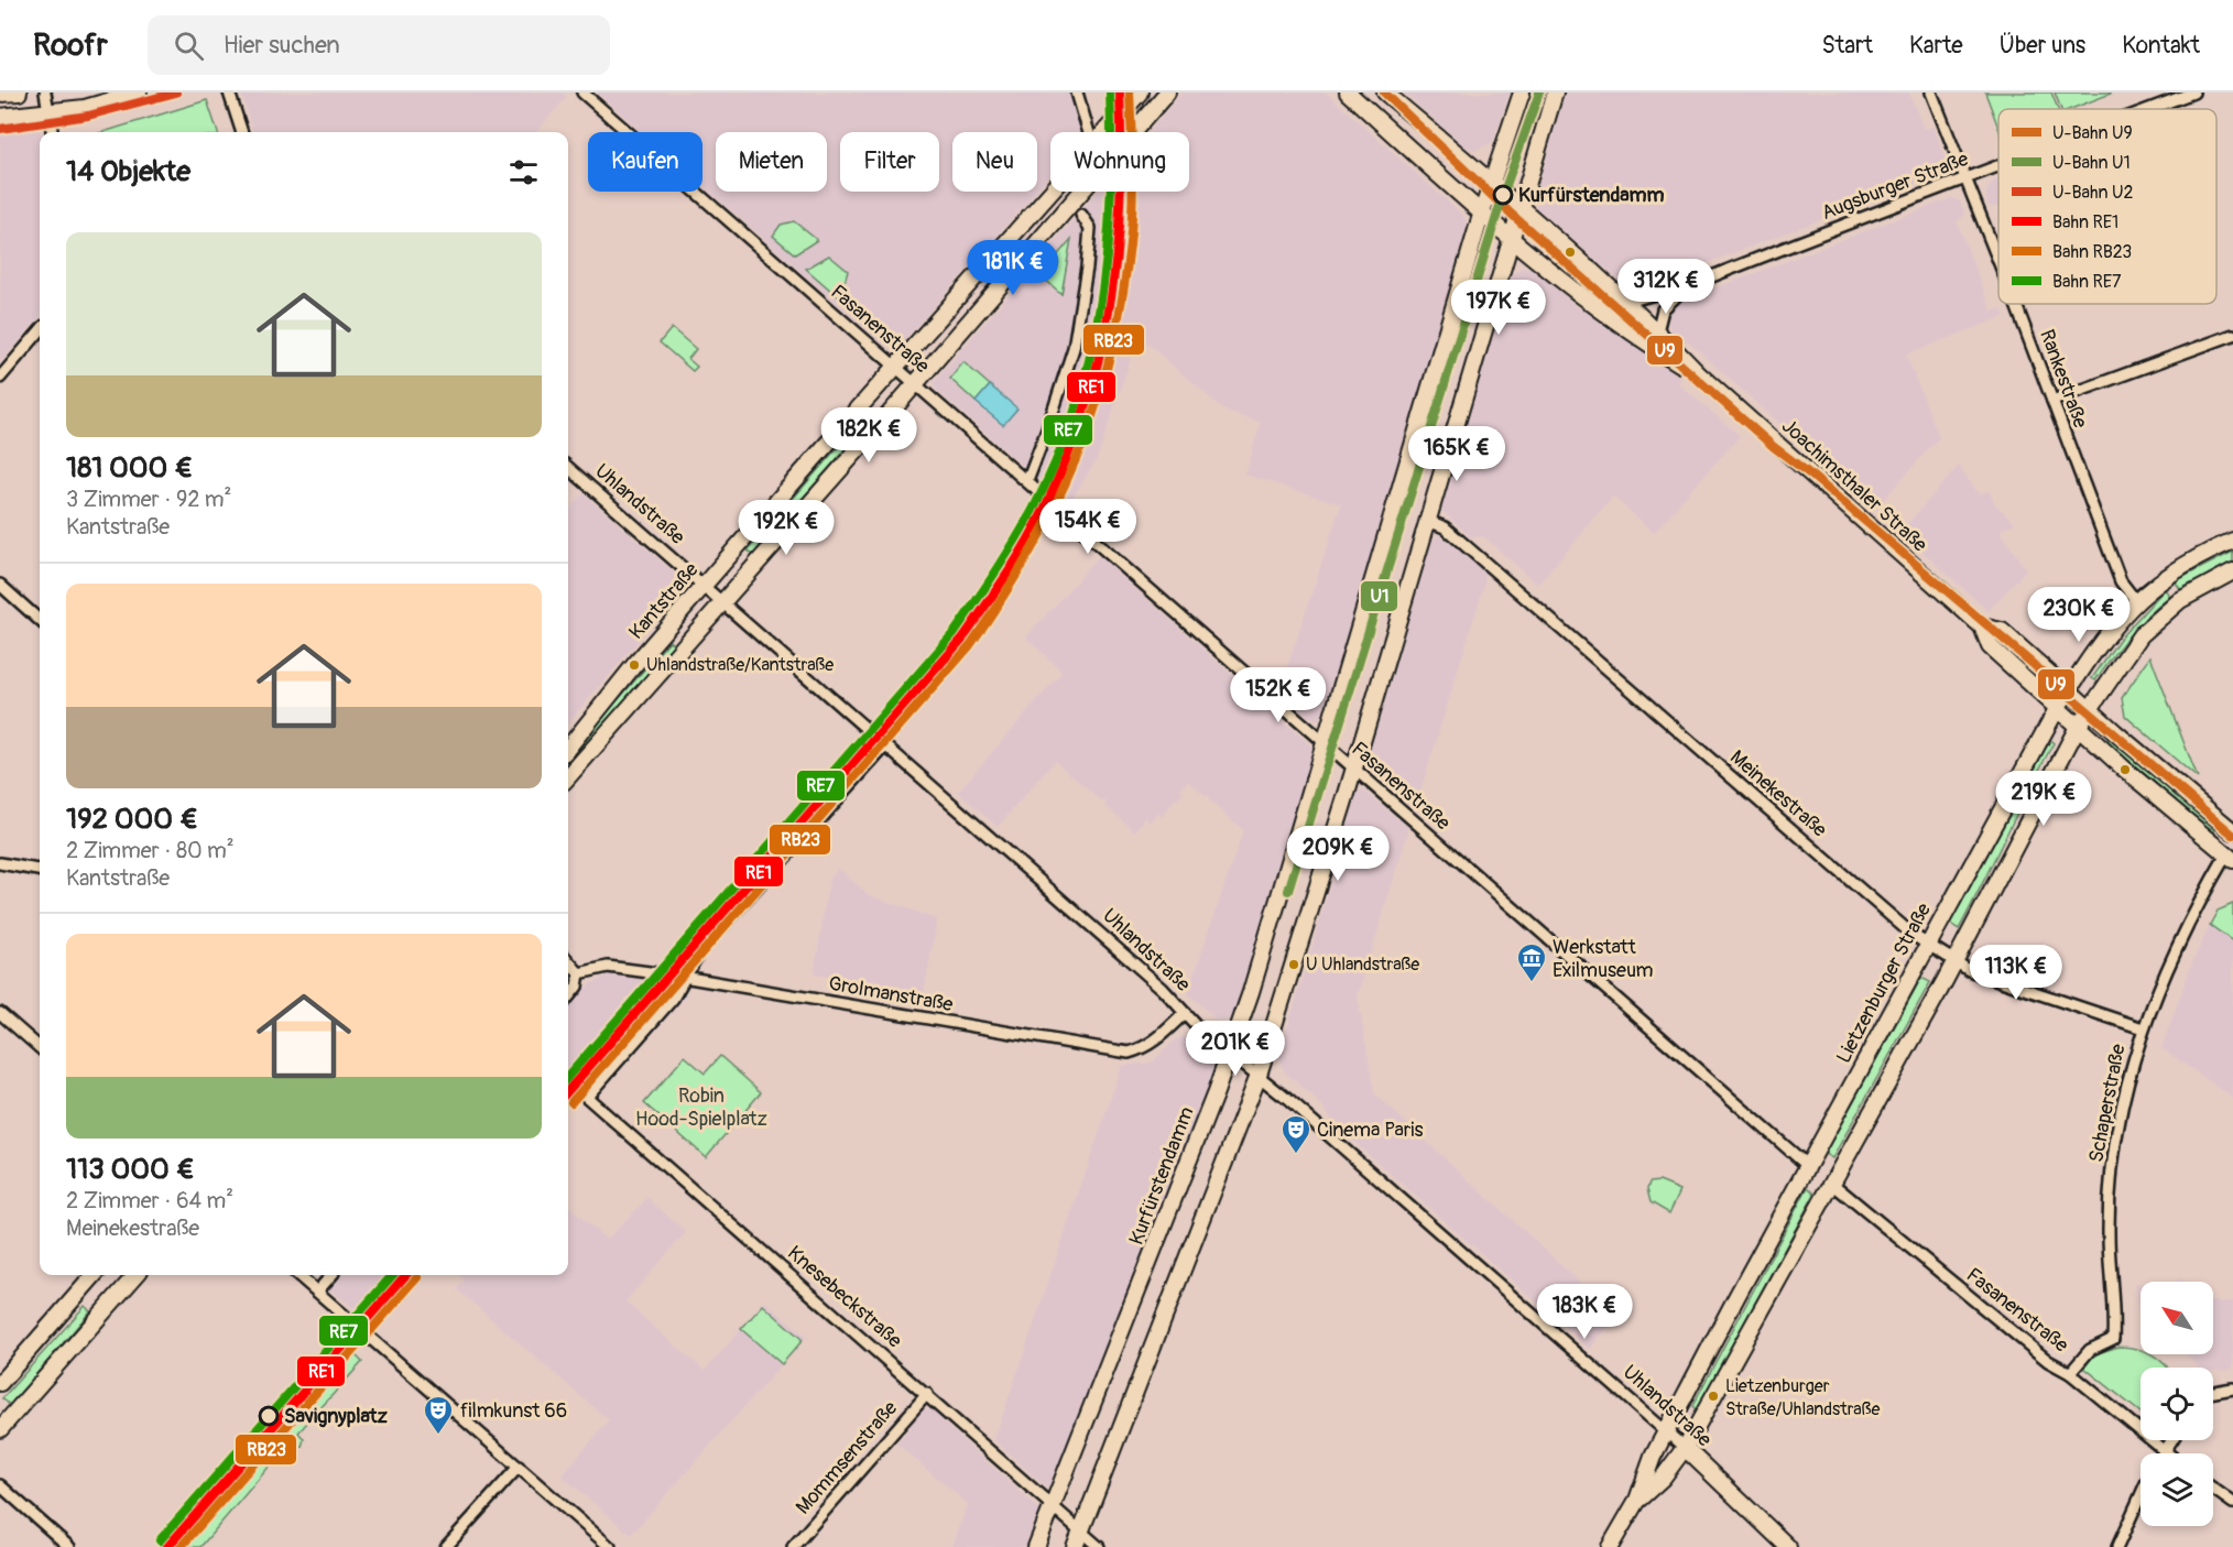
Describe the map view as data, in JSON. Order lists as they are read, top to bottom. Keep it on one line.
{"streets":{"main road":["Joachimsthaler Straße","Uhlandstraße","Kantstraße","Lietzenburger Straße","Kurfürstendamm"],"street":["Augsburger Straße","Fasanenstraße","Rankestraße","Meinekestraße","Grolmanstraße","Schaperstraße","Knesebeckstraße","Mommsenstraße"]},"crossings":[["Augsburger Straße","Rankestraße"],["Augsburger Straße","Joachimsthaler Straße"],["Fasanenstraße","Kantstraße"],["Fasanenstraße","Lietzenburger Straße"],["Fasanenstraße","Schaperstraße"],["Fasanenstraße","Kurfürstendamm"],["Rankestraße","Lietzenburger Straße"],["Joachimsthaler Straße","Lietzenburger Straße"],["Joachimsthaler Straße","Schaperstraße"],["Joachimsthaler Straße","Kurfürstendamm"],["Uhlandstraße","Kantstraße"],["Uhlandstraße","Lietzenburger Straße"],["Uhlandstraße","Grolmanstraße"],["Uhlandstraße","Kurfürstendamm"],["Meinekestraße","Lietzenburger Straße"],["Meinekestraße","Schaperstraße"],["Kurfürstendamm","Knesebeckstraße"],["Knesebeckstraße","Mommsenstraße"]],"parks":["Robin Hood-Spielplatz"],"places":{"other":["Kurfürstendamm","Uhlandstraße/Kantstraße","U Uhlandstraße","Lietzenburger Straße/Uhlandstraße","Savignyplatz"],"museum":["Werkstatt Exilmuseum"],"theatre":["Cinema Paris","filmkunst 66"]},"lines":["metro line U9","metro line U1","metro line U2","rail line RE1","rail line RB23","rail line RE7"],"legend":["U-Bahn U9","U-Bahn U1","U-Bahn U2","Bahn RE1","Bahn RB23","Bahn RE7"],"north":"top left","page":{"header":"Roofr","search":"Hier suchen","nav":["Start","Karte","Über uns","Kontakt"],"chip":["Kaufen","Mieten","Filter","Neu","Wohnung"],"heading":"14 Objekte","list":[{"name":"181 000 €","note":"3 Zimmer · 92 m² · Kantstraße"},{"name":"192 000 €","note":"2 Zimmer · 80 m² · Kantstraße"},{"name":"113 000 €","note":"2 Zimmer · 64 m² · Meinekestraße"}],"price":["181K €","312K €","197K €","182K €","165K €","154K €","192K €","230K €","152K €","219K €","209K €","113K €","201K €","183K €"]}}
